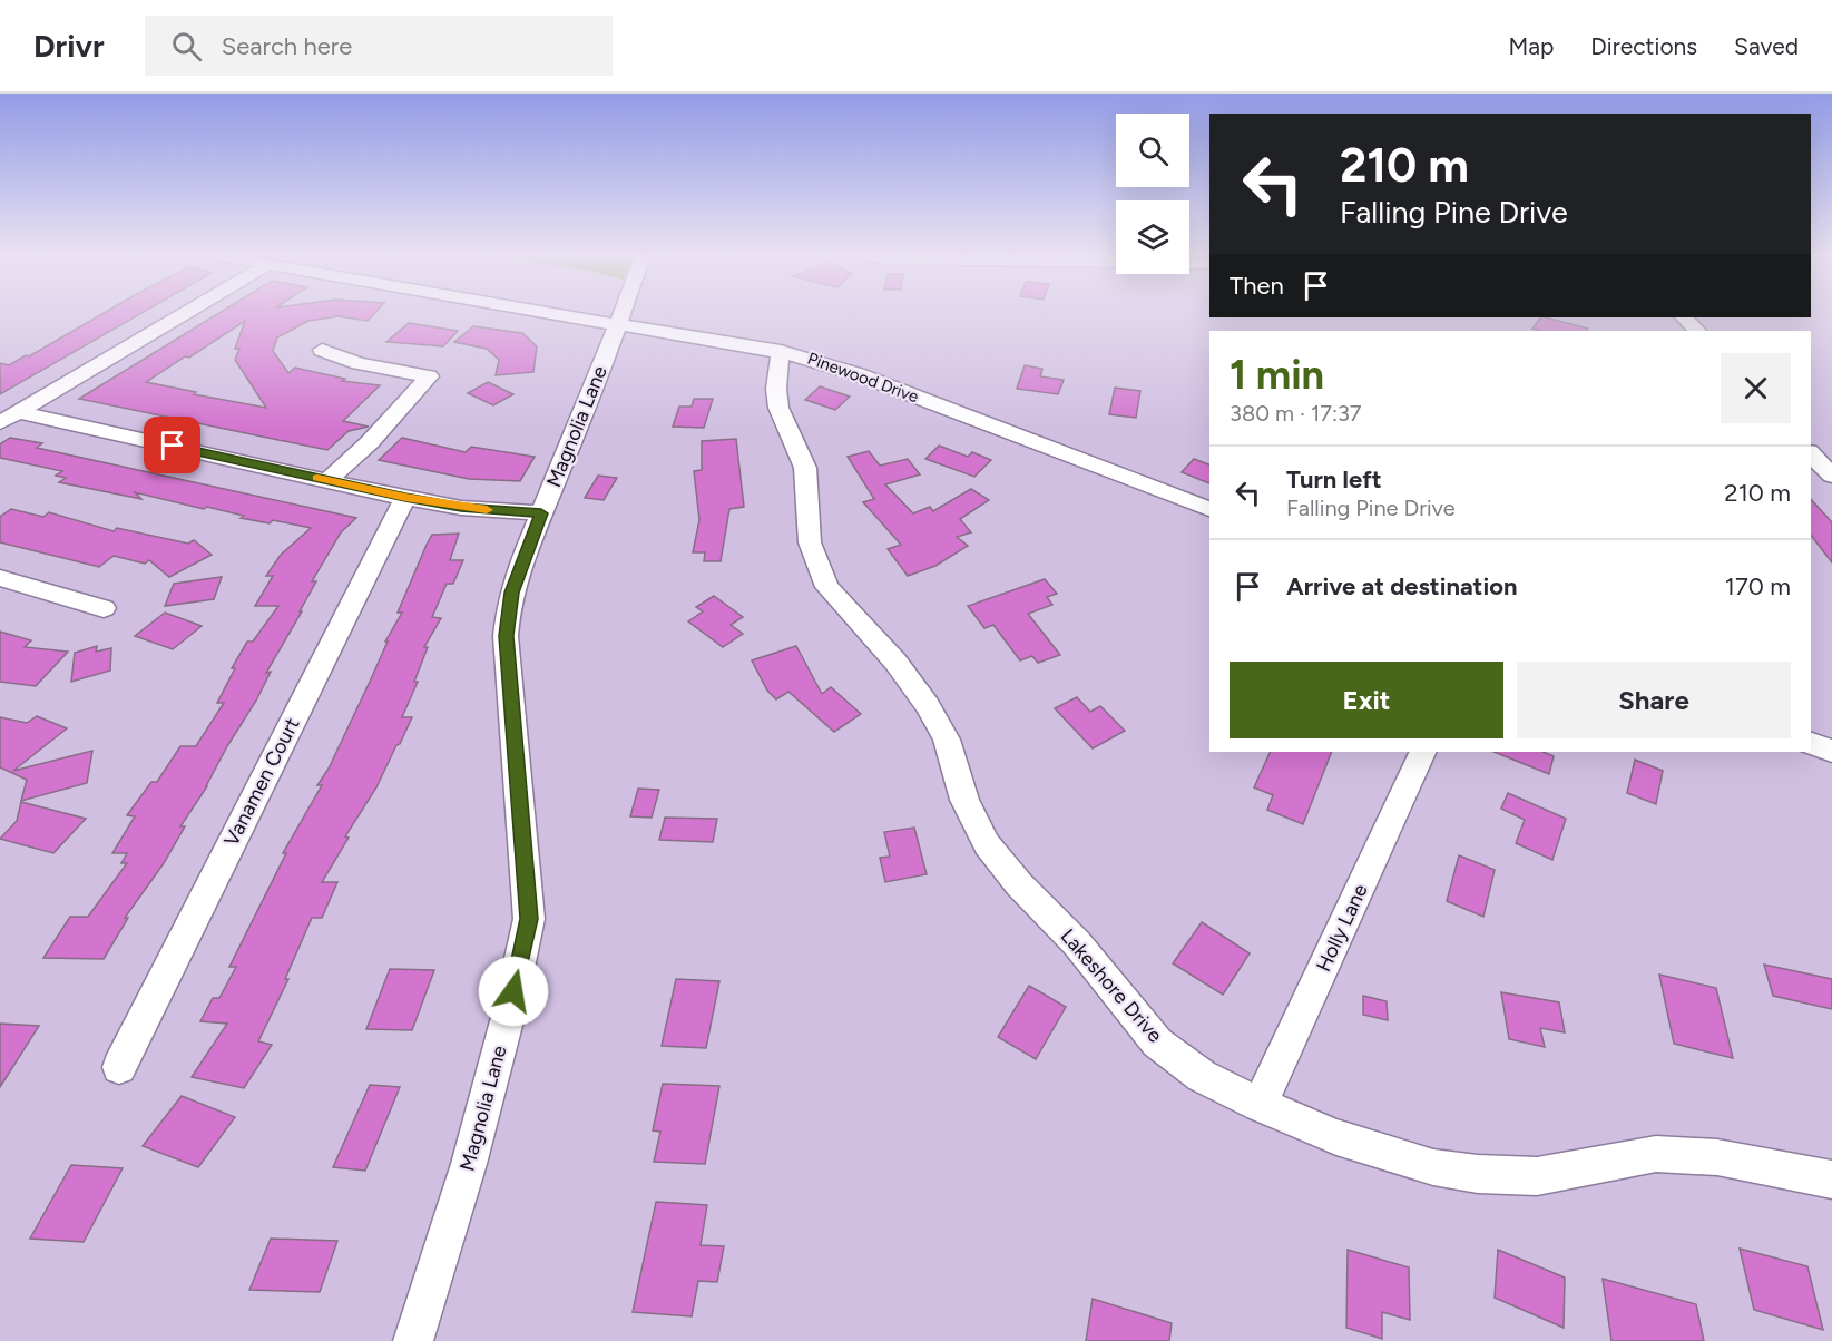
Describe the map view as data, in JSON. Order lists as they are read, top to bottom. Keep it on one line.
{"streets":{"street":["Pinewood Drive","Magnolia Lane","Vanamen Court","Holly Lane","Lakeshore Drive"]},"crossings":[["Pinewood Drive","Magnolia Lane"],["Pinewood Drive","Lakeshore Drive"],["Holly Lane","Lakeshore Drive"]],"page":{"header":"Drivr","search":"Search here","nav":["Map","Directions","Saved"],"turn":["210 m","Falling Pine Drive"],"then":"Then","heading":["1 min","380 m · 17:37"],"list":[{"name":"Turn left","note":"Falling Pine Drive","value":"210 m"},{"name":"Arrive at destination","value":"170 m"}],"buttons":["Exit","Share"]}}
